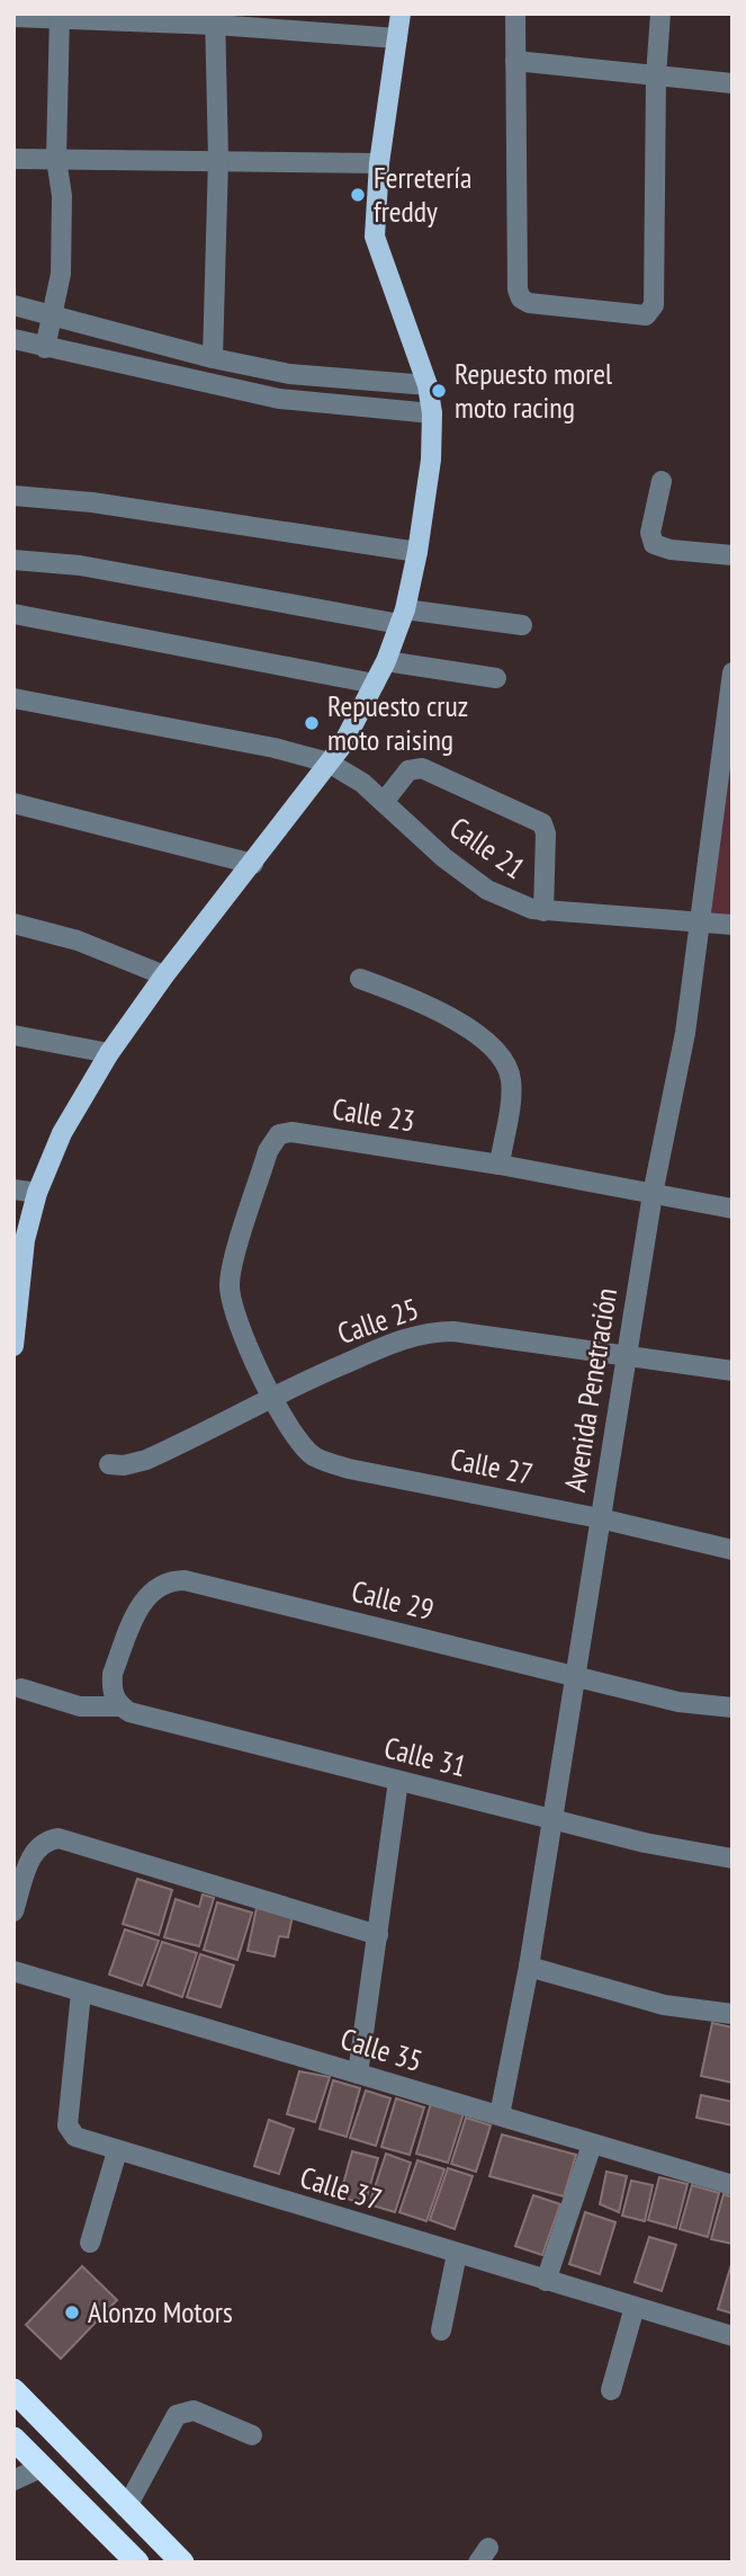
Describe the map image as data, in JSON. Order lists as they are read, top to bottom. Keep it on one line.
{"streets":{"street":["Calle 21","Calle 23","Calle 25","Avenida Penetración","Calle 27","Calle 29","Calle 31","Calle 35","Calle 37"]},"crossings":[["Calle 21","Avenida Penetración"],["Calle 23","Calle 25"],["Calle 23","Avenida Penetración"],["Calle 23","Calle 27"],["Calle 25","Avenida Penetración"],["Calle 25","Calle 27"],["Avenida Penetración","Calle 27"],["Avenida Penetración","Calle 29"],["Avenida Penetración","Calle 31"],["Avenida Penetración","Calle 35"],["Calle 29","Calle 31"],["Calle 35","Calle 37"]],"places":["Ferretería freddy","Repuesto morel moto racing","Repuesto cruz moto raising","Alonzo Motors"]}
